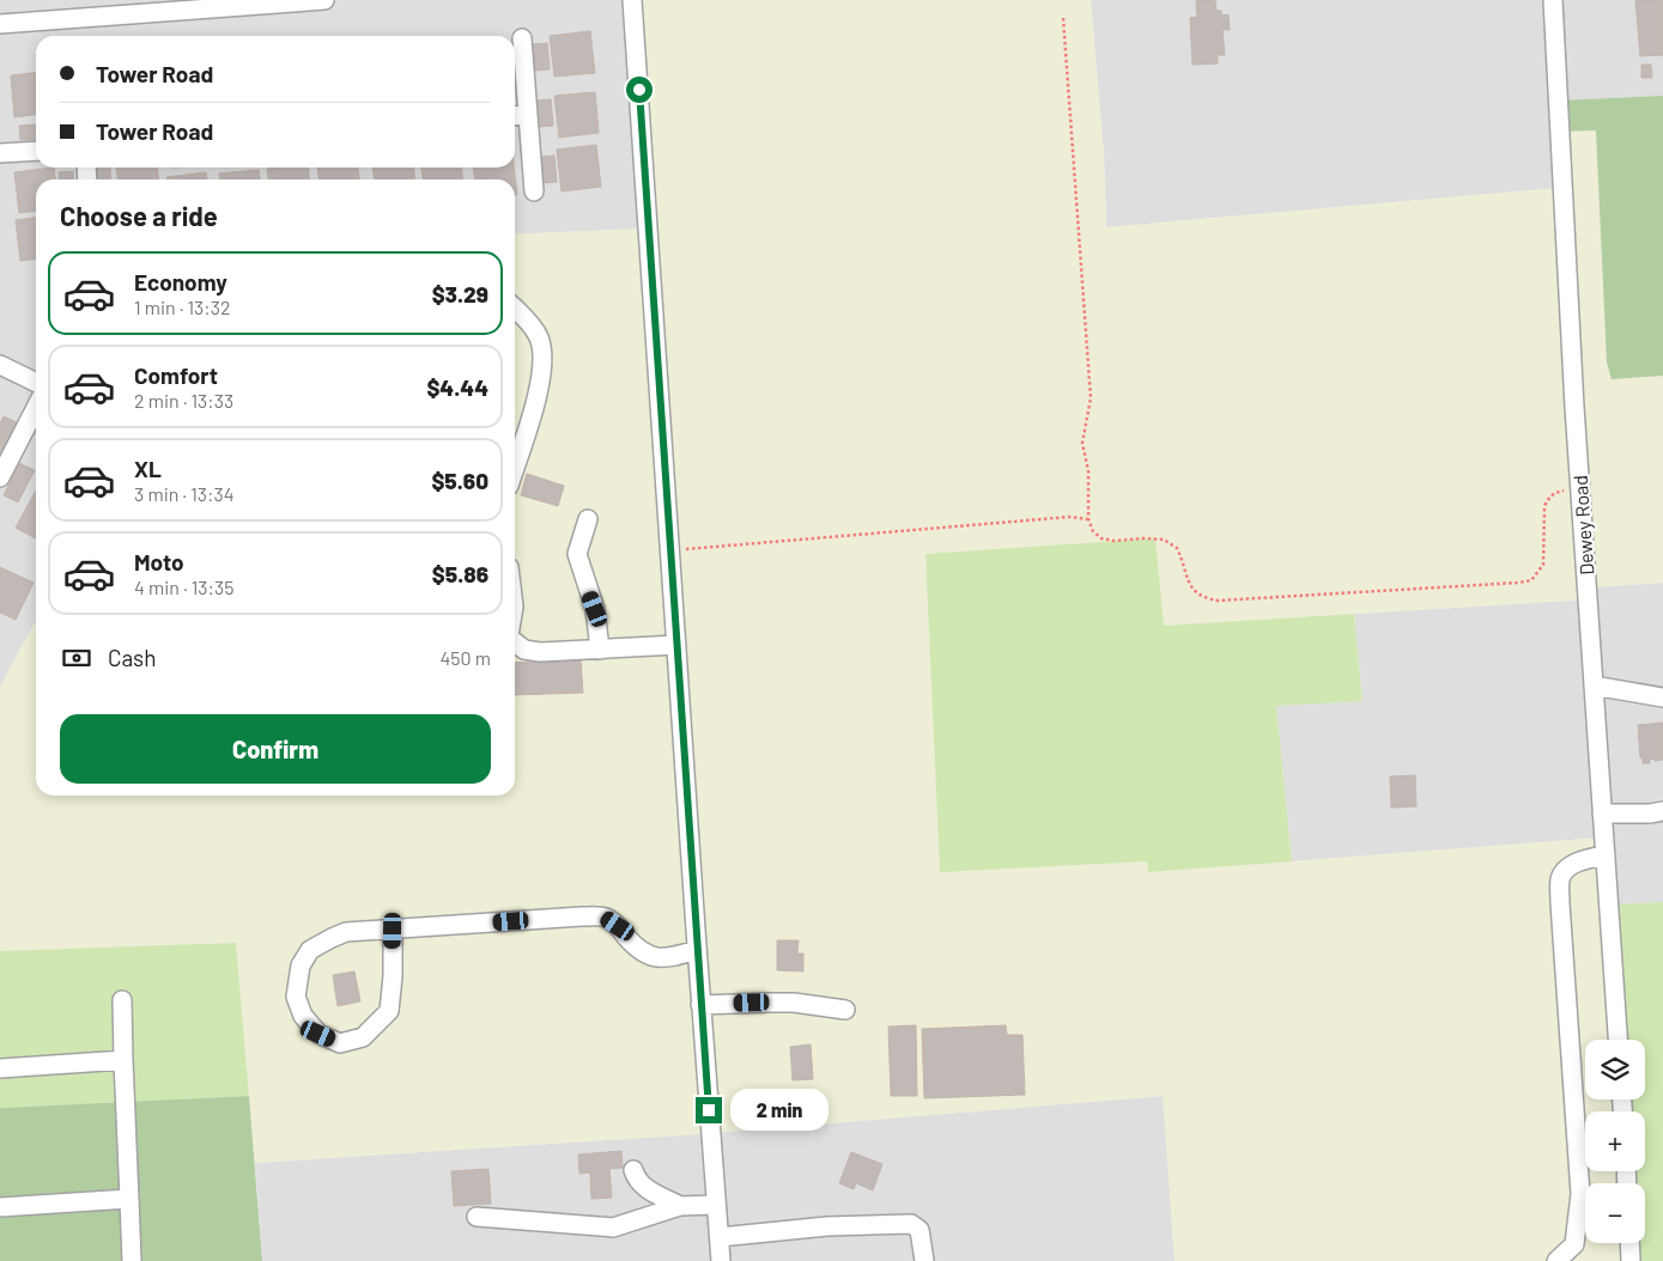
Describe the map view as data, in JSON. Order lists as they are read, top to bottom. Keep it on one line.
{"streets":{"street":["Dewey Road"]},"page":{"banner":["Tower Road","Tower Road"],"heading":"Choose a ride","list":[{"name":"Economy","note":"1 min · 13:32","value":"$3.29"},{"name":"Comfort","note":"2 min · 13:33","value":"$4.44"},{"name":"XL","note":"3 min · 13:34","value":"$5.60"},{"name":"Moto","note":"4 min · 13:35","value":"$5.86"}],"pay":["Cash","450 m"],"buttons":"Confirm","map_buttons":["+","−"],"bubble":"2 min"}}
